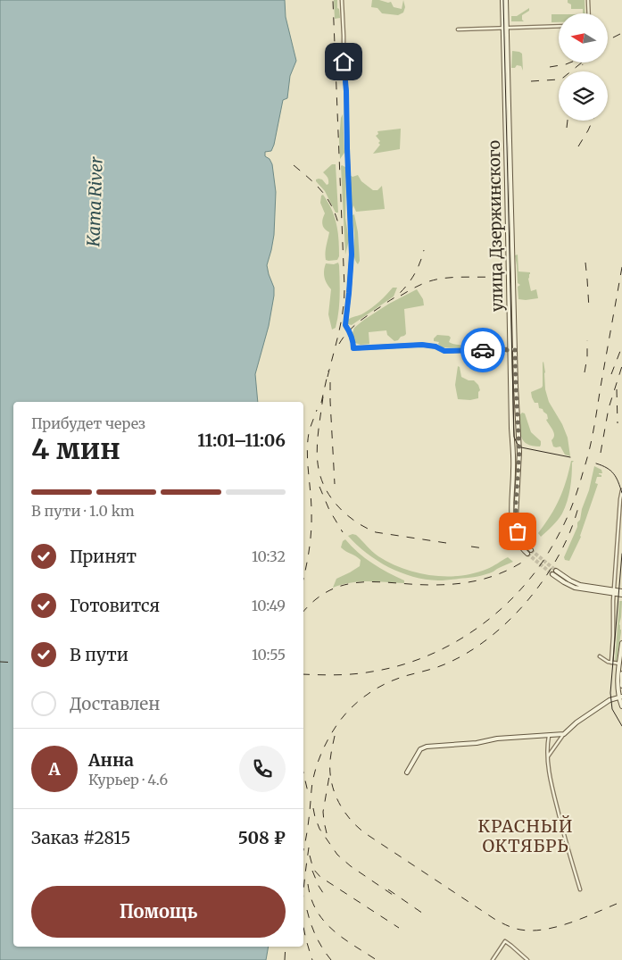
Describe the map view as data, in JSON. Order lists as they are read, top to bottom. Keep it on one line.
{"streets":{"main road":["улица Дзержинского"]},"districts":["КРАСНЫЙ ОКТЯБРЬ"],"water":["Kama River"],"north":"left","page":{"heading":["4 мин","Прибудет через","11:01–11:06"],"panel":["Анна","Курьер · 4.6","Заказ #2815","508 ₽"],"bar":"В пути · 1.0 km","list":[["Принят","10:32"],["Готовится","10:49"],["В пути","10:55"],"Доставлен"],"round":"А","buttons":"Помощь"}}
